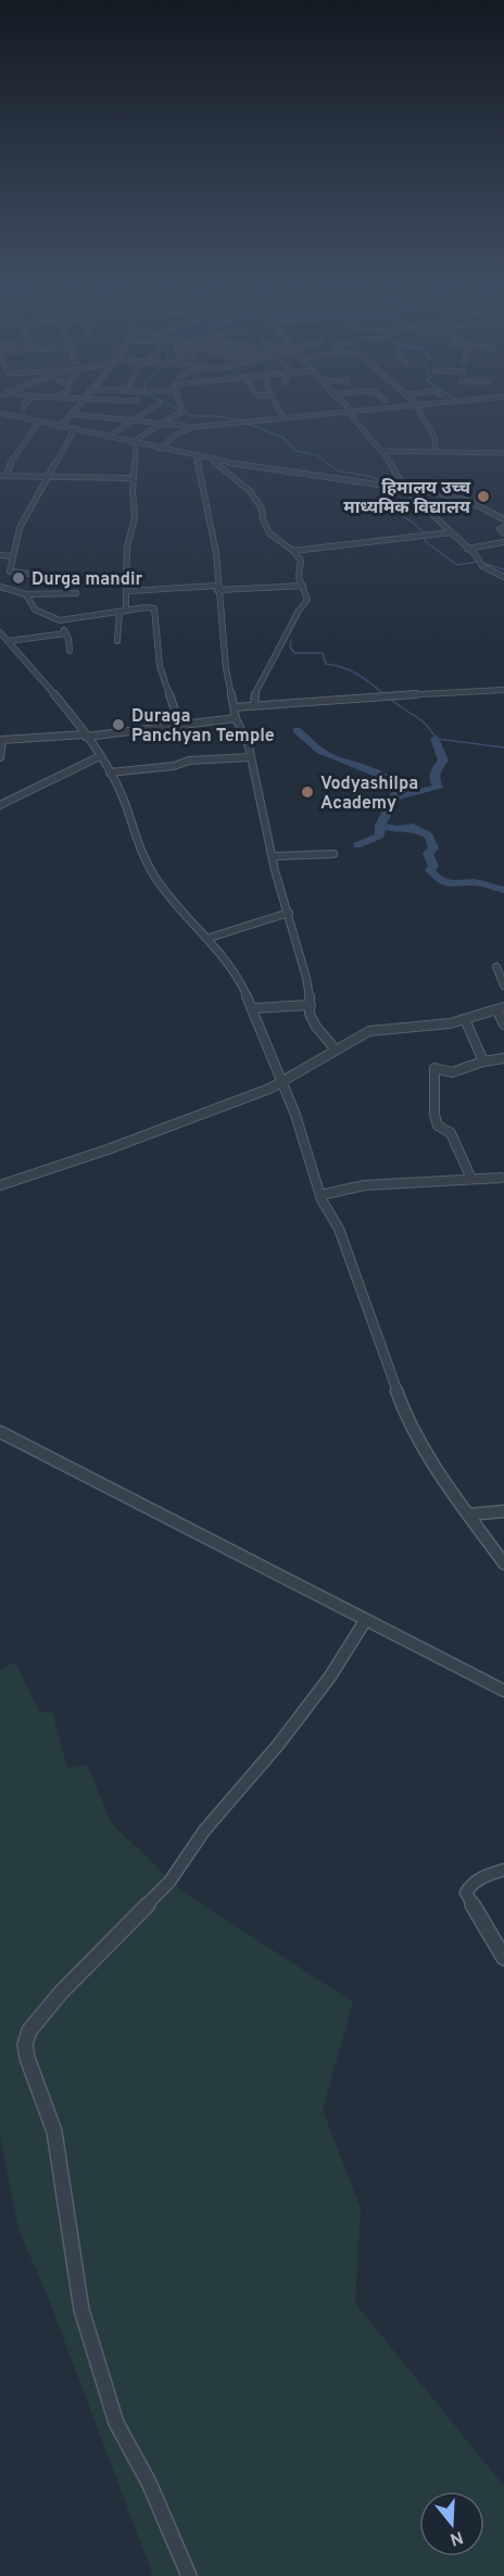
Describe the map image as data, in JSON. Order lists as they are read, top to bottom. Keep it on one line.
{"places":["हिमालय उच्च माध्यमिक विद्यालय","Durga mandir","Duraga Panchyan Temple","Vodyashilpa Academy"],"north":"bottom"}
